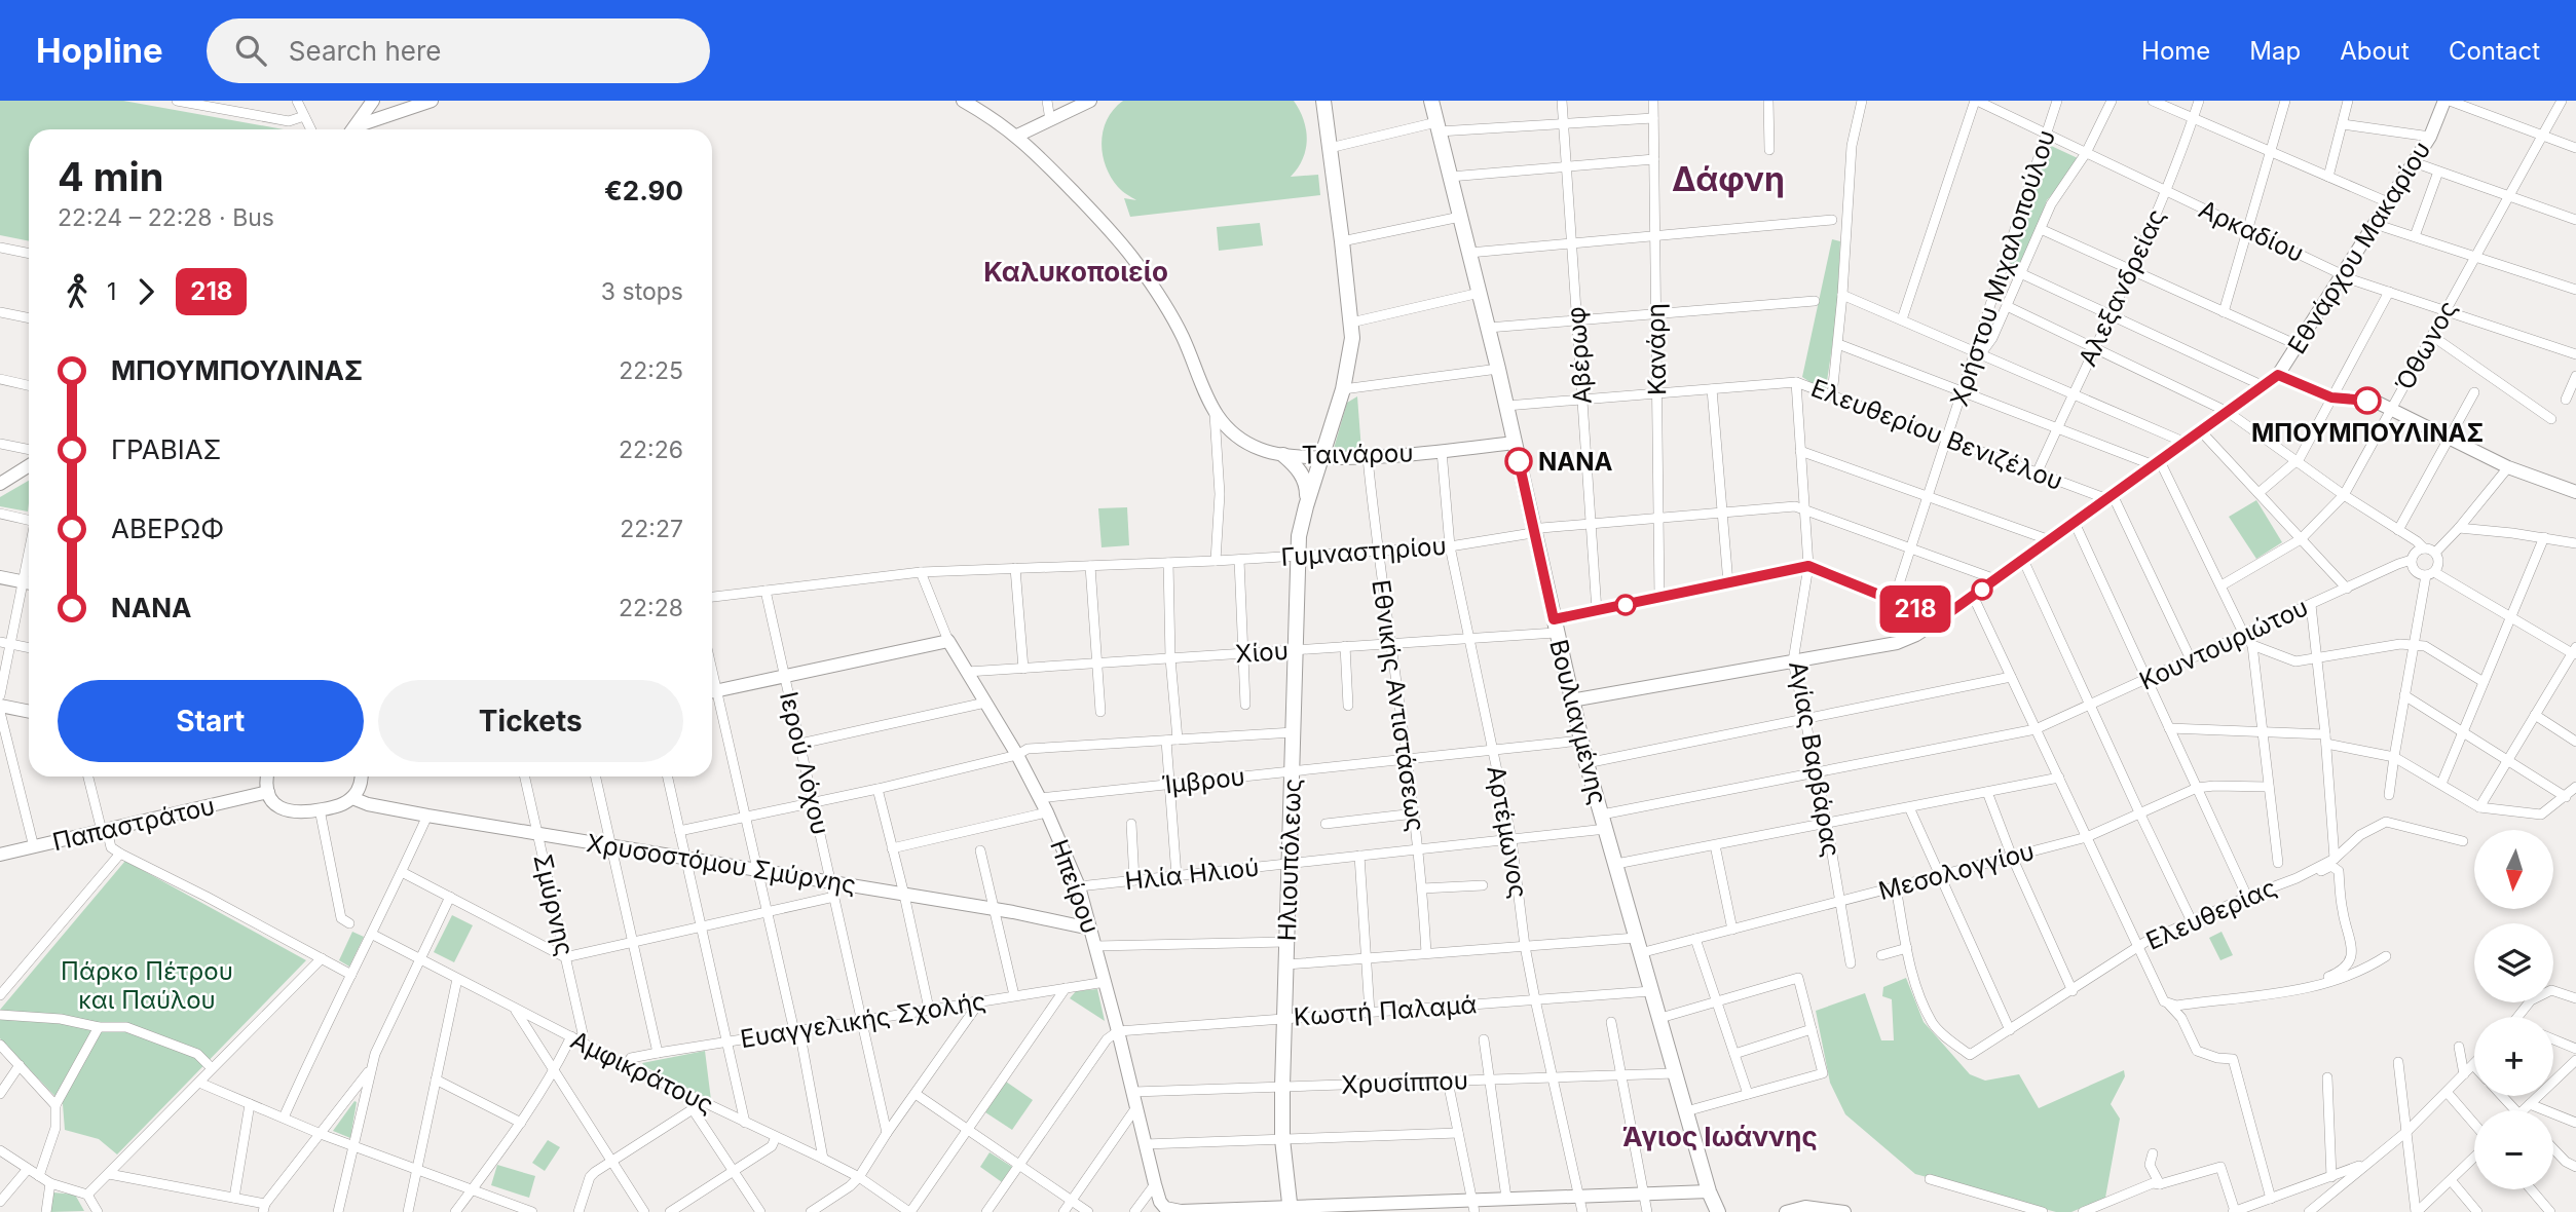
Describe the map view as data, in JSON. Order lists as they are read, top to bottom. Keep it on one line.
{"streets":{"main road":["Βουλιαγμένης","Ηλιουπόλεως"],"street":["Αρκαδίου","Εθνάρχου Μακαρίου","Χρήστου Μιχαλοπούλου","Αλεξανδρείας","Όθωνος","Κανάρη","Αβέρωφ","Ελευθερίου Βενιζέλου","Ταινάρου","Γυμναστηρίου","Κουντουριώτου","Χίου","Εθνικής Αντιστάσεως","Αγίας Βαρβάρας","Ιερού Λόχου","Ίμβρου","Παπαστράτου","Αρτέμωνος","Χρυσοστόμου Σμύρνης","Μεσολογγίου","Ηλία Ηλιού","Ηπείρου","Σμύρνης","Ελευθερίας","Κωστή Παλαμά","Ευαγγελικής Σχολής","Αμφικράτους","Χρυσίππου"]},"crossings":[["Αρκαδίου","Εθνάρχου Μακαρίου"],["Αρκαδίου","Χρήστου Μιχαλοπούλου"],["Αρκαδίου","Αλεξανδρείας"],["Αρκαδίου","Όθωνος"],["Εθνάρχου Μακαρίου","Ελευθερίου Βενιζέλου"],["Εθνάρχου Μακαρίου","Βουλιαγμένης"],["Εθνάρχου Μακαρίου","Αγίας Βαρβάρας"],["Χρήστου Μιχαλοπούλου","Ελευθερίου Βενιζέλου"],["Αλεξανδρείας","Ελευθερίου Βενιζέλου"],["Κανάρη","Ελευθερίου Βενιζέλου"],["Κανάρη","Γυμναστηρίου"],["Αβέρωφ","Ελευθερίου Βενιζέλου"],["Αβέρωφ","Γυμναστηρίου"],["Ελευθερίου Βενιζέλου","Βουλιαγμένης"],["Ελευθερίου Βενιζέλου","Αγίας Βαρβάρας"],["Ταινάρου","Εθνικής Αντιστάσεως"],["Ταινάρου","Βουλιαγμένης"],["Ταινάρου","Αρτέμωνος"],["Γυμναστηρίου","Εθνικής Αντιστάσεως"],["Γυμναστηρίου","Βουλιαγμένης"],["Γυμναστηρίου","Αγίας Βαρβάρας"],["Γυμναστηρίου","Ιερού Λόχου"],["Γυμναστηρίου","Αρτέμωνος"],["Γυμναστηρίου","Ηλιουπόλεως"],["Γυμναστηρίου","Ηπείρου"],["Κουντουριώτου","Αγίας Βαρβάρας"],["Κουντουριώτου","Ηλία Ηλιού"],["Χίου","Εθνικής Αντιστάσεως"],["Χίου","Βουλιαγμένης"],["Χίου","Αρτέμωνος"],["Χίου","Ηλιουπόλεως"],["Χίου","Ηπείρου"],["Εθνικής Αντιστάσεως","Ίμβρου"],["Εθνικής Αντιστάσεως","Ηλία Ηλιού"],["Βουλιαγμένης","Ίμβρου"],["Βουλιαγμένης","Μεσολογγίου"],["Βουλιαγμένης","Ηλία Ηλιού"],["Βουλιαγμένης","Κωστή Παλαμά"],["Βουλιαγμένης","Χρυσίππου"],["Αγίας Βαρβάρας","Μεσολογγίου"],["Αγίας Βαρβάρας","Ηλία Ηλιού"],["Ιερού Λόχου","Χρυσοστόμου Σμύρνης"],["Ιερού Λόχου","Ευαγγελικής Σχολής"],["Ίμβρου","Αρτέμωνος"],["Ίμβρου","Ηλιουπόλεως"],["Ίμβρου","Ηπείρου"],["Αρτέμωνος","Ηλία Ηλιού"],["Αρτέμωνος","Κωστή Παλαμά"],["Αρτέμωνος","Χρυσίππου"],["Ηλιουπόλεως","Ηλία Ηλιού"],["Ηλιουπόλεως","Κωστή Παλαμά"],["Ηλιουπόλεως","Χρυσίππου"],["Χρυσοστόμου Σμύρνης","Ηπείρου"],["Χρυσοστόμου Σμύρνης","Σμύρνης"],["Ηλία Ηλιού","Ηπείρου"],["Ηπείρου","Κωστή Παλαμά"],["Ηπείρου","Ευαγγελικής Σχολής"],["Ηπείρου","Χρυσίππου"],["Σμύρνης","Αμφικράτους"],["Ευαγγελικής Σχολής","Αμφικράτους"]],"districts":["Δάφνη","Καλυκοποιείο","Άγιος Ιωάννης"],"parks":["Πάρκο Πέτρου και Παύλου"],"places":["ΜΠΟΥΜΠΟΥΛΙΝΑΣ","ΝΑΝΑ"],"lines":["bus line 218"],"north":"bottom","page":{"header":"Hopline","search":"Search here","nav":["Home","Map","About","Contact"],"on_map":"218","heading":["4 min","22:24 – 22:28 · Bus","€2.90"],"legs":["1","218","3 stops"],"list":[{"name":"ΜΠΟΥΜΠΟΥΛΙΝΑΣ","value":"22:25"},{"name":"ΓΡΑΒΙΑΣ","value":"22:26"},{"name":"ΑΒΕΡΩΦ","value":"22:27"},{"name":"ΝΑΝΑ","value":"22:28"}],"buttons":["Start","Tickets"],"map_buttons":["+","−"]}}
